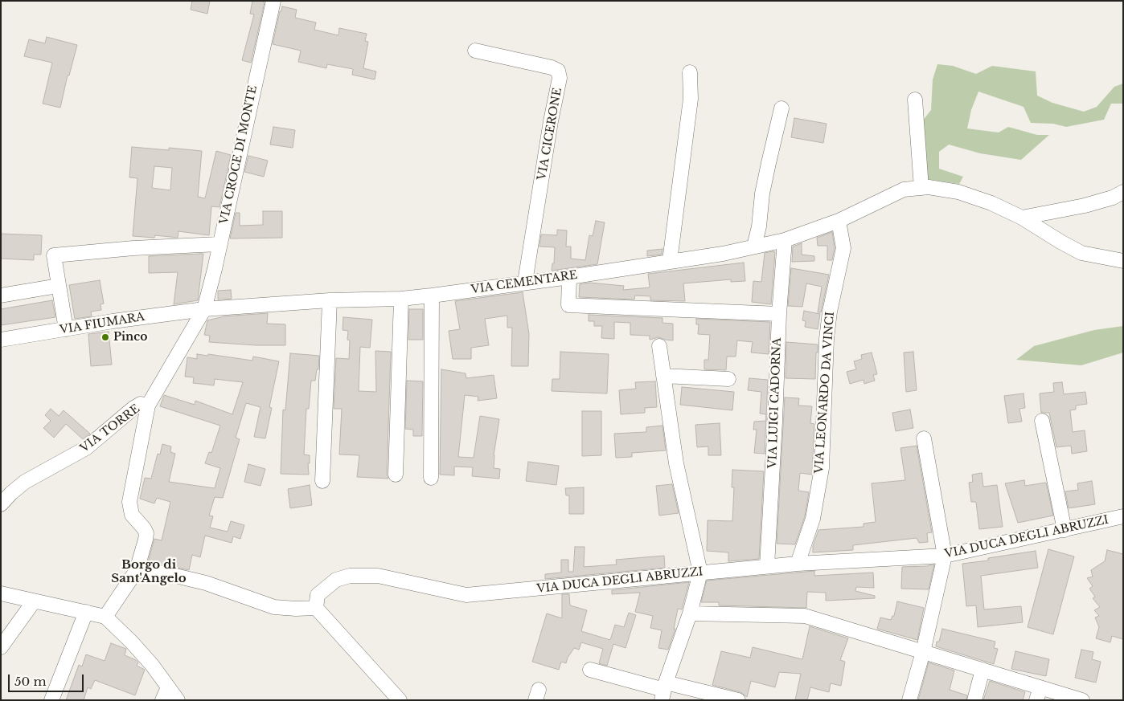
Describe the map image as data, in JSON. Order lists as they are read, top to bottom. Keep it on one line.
{"streets":{"street":["VIA CICERONE","VIA CROCE DI MONTE","VIA CEMENTARE","VIA FIUMARA","VIA LEONARDO DA VINCI","VIA LUIGI CADORNA","VIA TORRE","VIA DUCA DEGLI ABRUZZI"]},"crossings":[["VIA CICERONE","VIA CEMENTARE"],["VIA CROCE DI MONTE","VIA CEMENTARE"],["VIA CROCE DI MONTE","VIA FIUMARA"],["VIA CROCE DI MONTE","VIA TORRE"],["VIA CEMENTARE","VIA FIUMARA"],["VIA CEMENTARE","VIA LEONARDO DA VINCI"],["VIA CEMENTARE","VIA LUIGI CADORNA"],["VIA CEMENTARE","VIA TORRE"],["VIA FIUMARA","VIA TORRE"],["VIA LEONARDO DA VINCI","VIA DUCA DEGLI ABRUZZI"],["VIA LUIGI CADORNA","VIA DUCA DEGLI ABRUZZI"]],"districts":["Borgo di Sant'Angelo"],"places":["Pinco"],"scale_bar":"50 m"}
